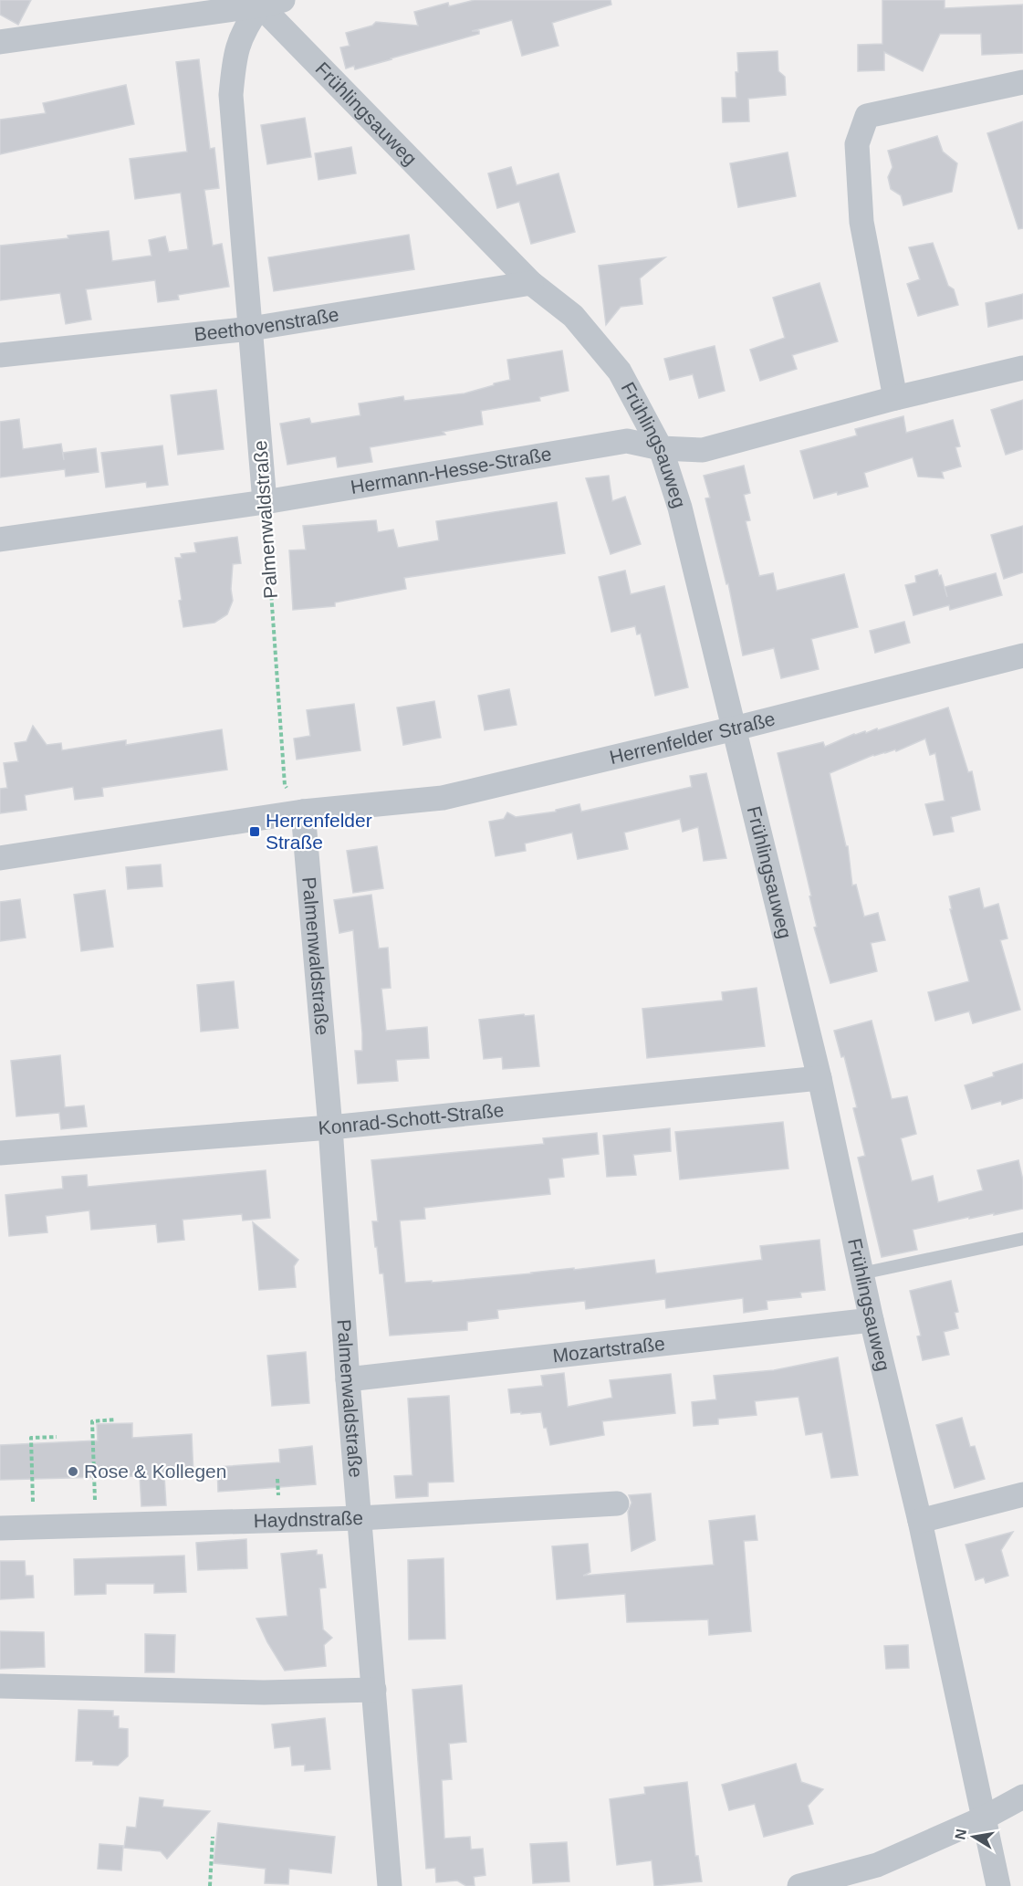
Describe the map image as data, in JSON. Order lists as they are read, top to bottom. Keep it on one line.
{"streets":{"street":["Frühlingsauweg","Beethovenstraße","Hermann-Hesse-Straße","Palmenwaldstraße","Herrenfelder Straße","Konrad-Schott-Straße","Mozartstraße","Haydnstraße"]},"crossings":[["Frühlingsauweg","Beethovenstraße"],["Frühlingsauweg","Hermann-Hesse-Straße"],["Frühlingsauweg","Palmenwaldstraße"],["Frühlingsauweg","Herrenfelder Straße"],["Frühlingsauweg","Konrad-Schott-Straße"],["Frühlingsauweg","Mozartstraße"],["Beethovenstraße","Palmenwaldstraße"],["Hermann-Hesse-Straße","Palmenwaldstraße"],["Palmenwaldstraße","Herrenfelder Straße"],["Palmenwaldstraße","Konrad-Schott-Straße"],["Palmenwaldstraße","Mozartstraße"],["Palmenwaldstraße","Haydnstraße"]],"places":{"transit":["Herrenfelder Straße"],"other":["Rose & Kollegen"]},"north":"left"}
